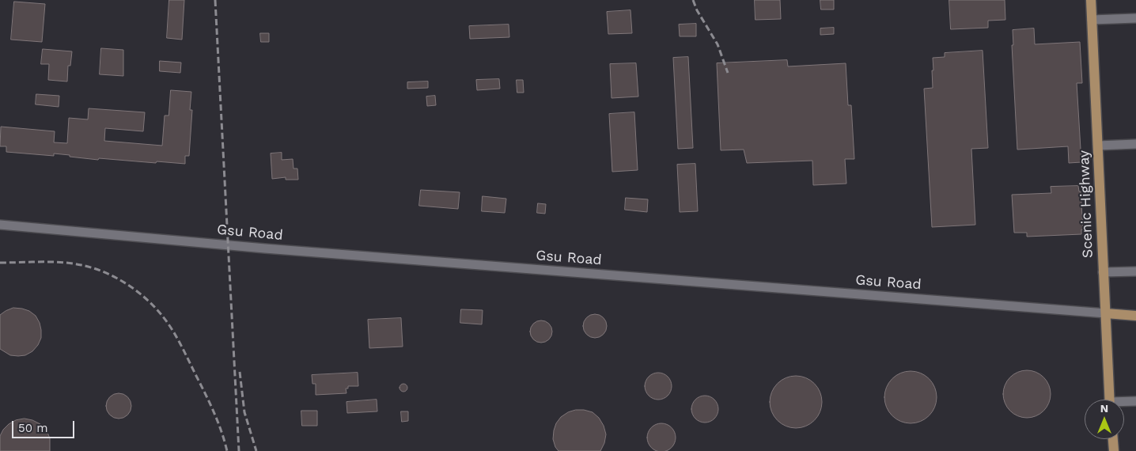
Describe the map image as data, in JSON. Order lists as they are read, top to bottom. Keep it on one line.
{"streets":{"main road":["Scenic Highway","Gsu Road"]},"crossings":[["Scenic Highway","Gsu Road"]],"scale_bar":"50 m","north":"top"}
